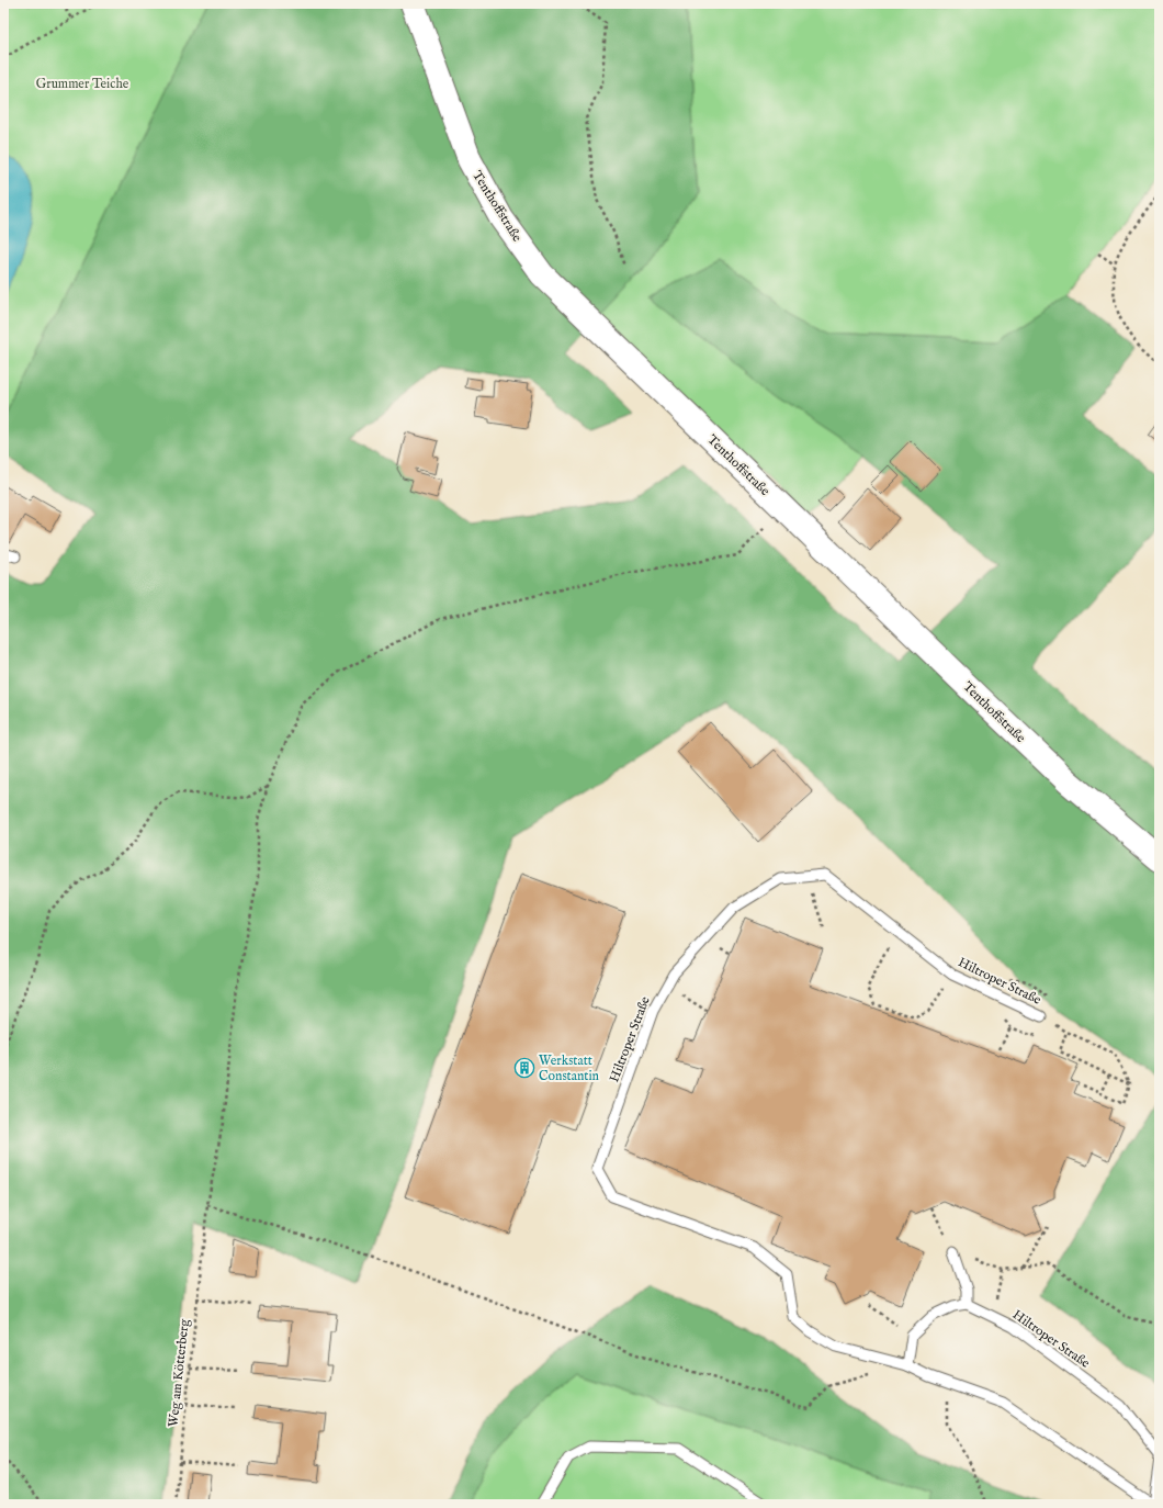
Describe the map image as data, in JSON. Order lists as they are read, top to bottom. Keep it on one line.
{"streets":{"street":["Tenthoffstraße"],"lane":["Hiltroper Straße"],"path":["Weg am Kötterberg"]},"parks":["Grummer Teiche"],"places":{"building":["Werkstatt Constantin"]}}
